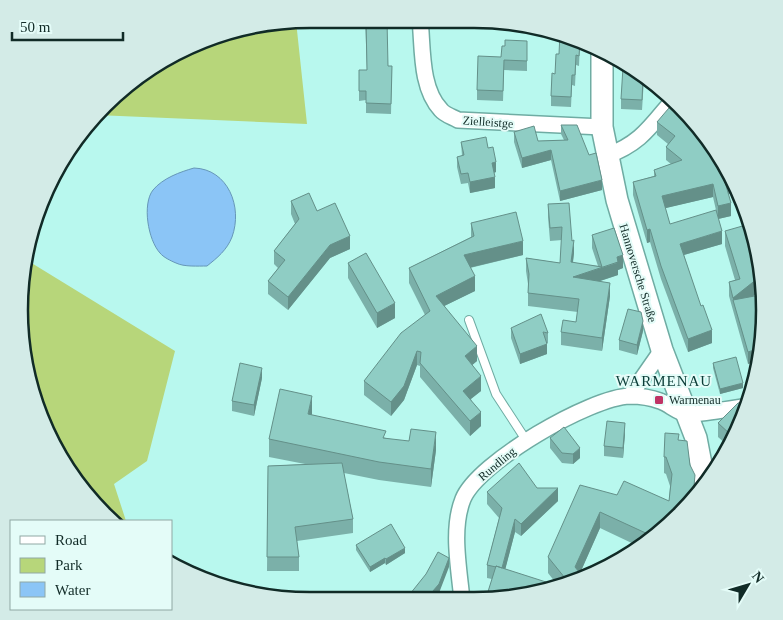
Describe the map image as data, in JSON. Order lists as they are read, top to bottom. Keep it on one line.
{"streets":{"street":["Zielleistge","Hannoversche Straße","Rundling"]},"crossings":[["Zielleistge","Hannoversche Straße"],["Hannoversche Straße","Rundling"]],"districts":["WARMENAU"],"places":{"transit":["Warmenau"]},"legend":["Road","Park","Water"],"scale_bar":"50 m","north":"top right"}
